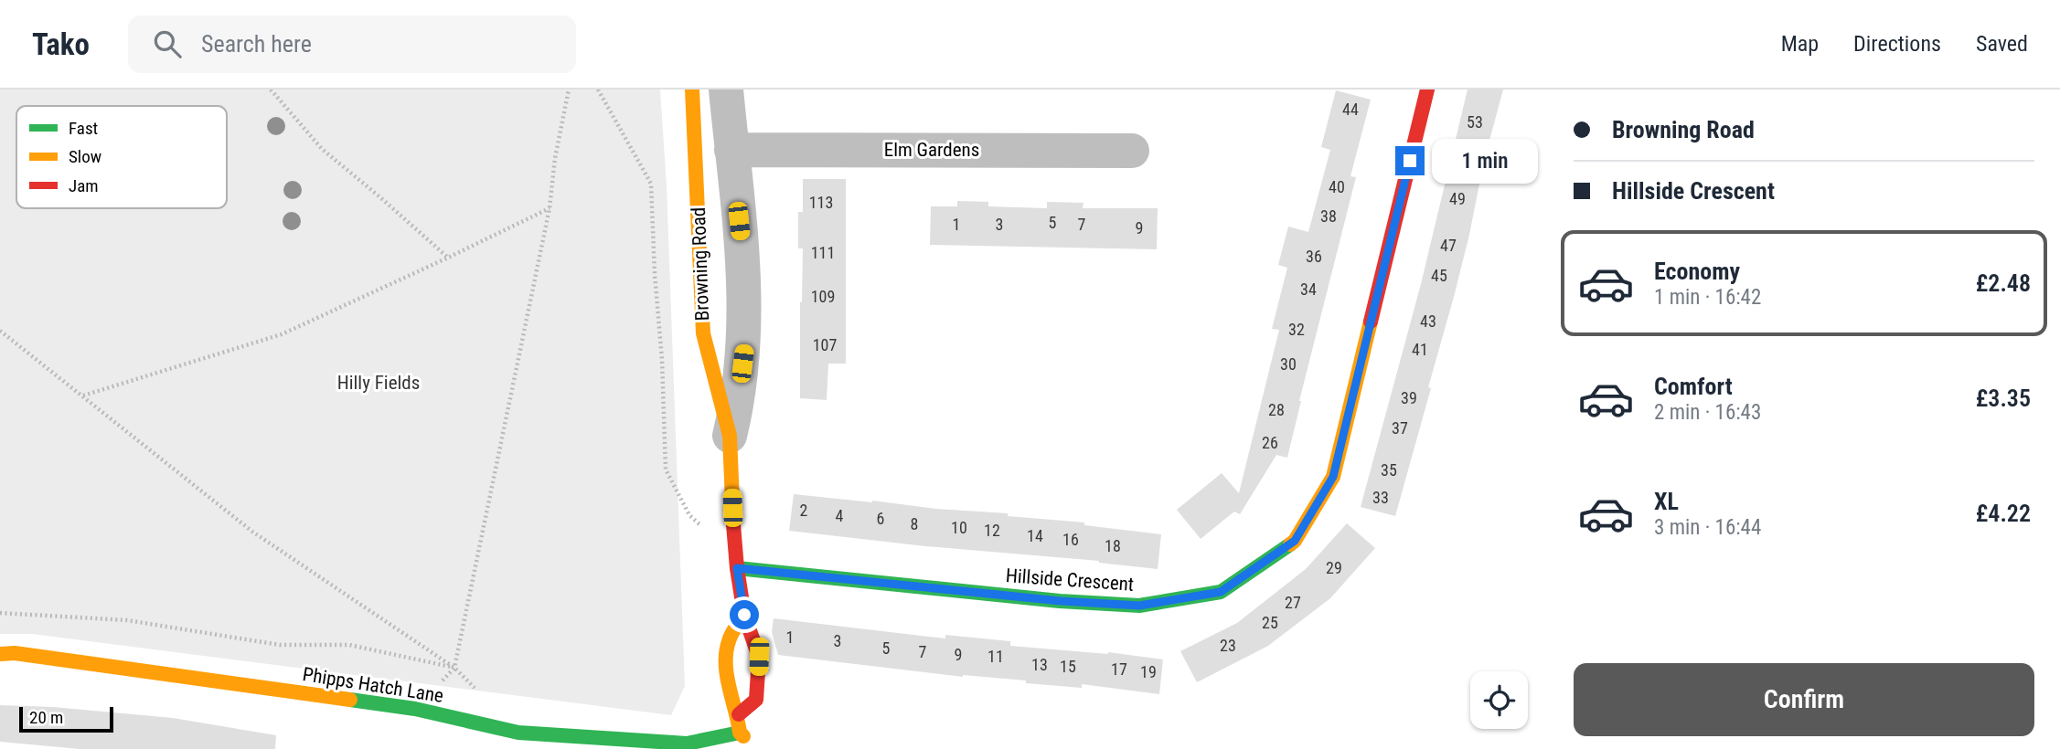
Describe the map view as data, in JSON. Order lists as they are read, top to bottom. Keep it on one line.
{"streets":{"street":["Elm Gardens","Browning Road","Hillside Crescent","Phipps Hatch Lane"]},"crossings":[["Elm Gardens","Browning Road"],["Browning Road","Hillside Crescent"]],"parks":["Hilly Fields"],"house_numbers":["44","53","40","49","113","38","5","1","3","7","9","47","111","36","45","34","109","43","32","107","41","30","39","28","37","26","35","33","2","4","6","8","10","12","14","16","18","29","27","25","1","3","23","5","7","9","11","13","15","17","19"],"legend":["Fast","Slow","Jam"],"scale_bar":"20 m","page":{"header":"Tako","search":"Search here","nav":["Map","Directions","Saved"],"banner":["Browning Road","Hillside Crescent"],"bubble":"1 min","list":[{"name":"Economy","note":"1 min · 16:42","value":"£2.48"},{"name":"Comfort","note":"2 min · 16:43","value":"£3.35"},{"name":"XL","note":"3 min · 16:44","value":"£4.22"}],"buttons":"Confirm","scale":"20 m"}}
